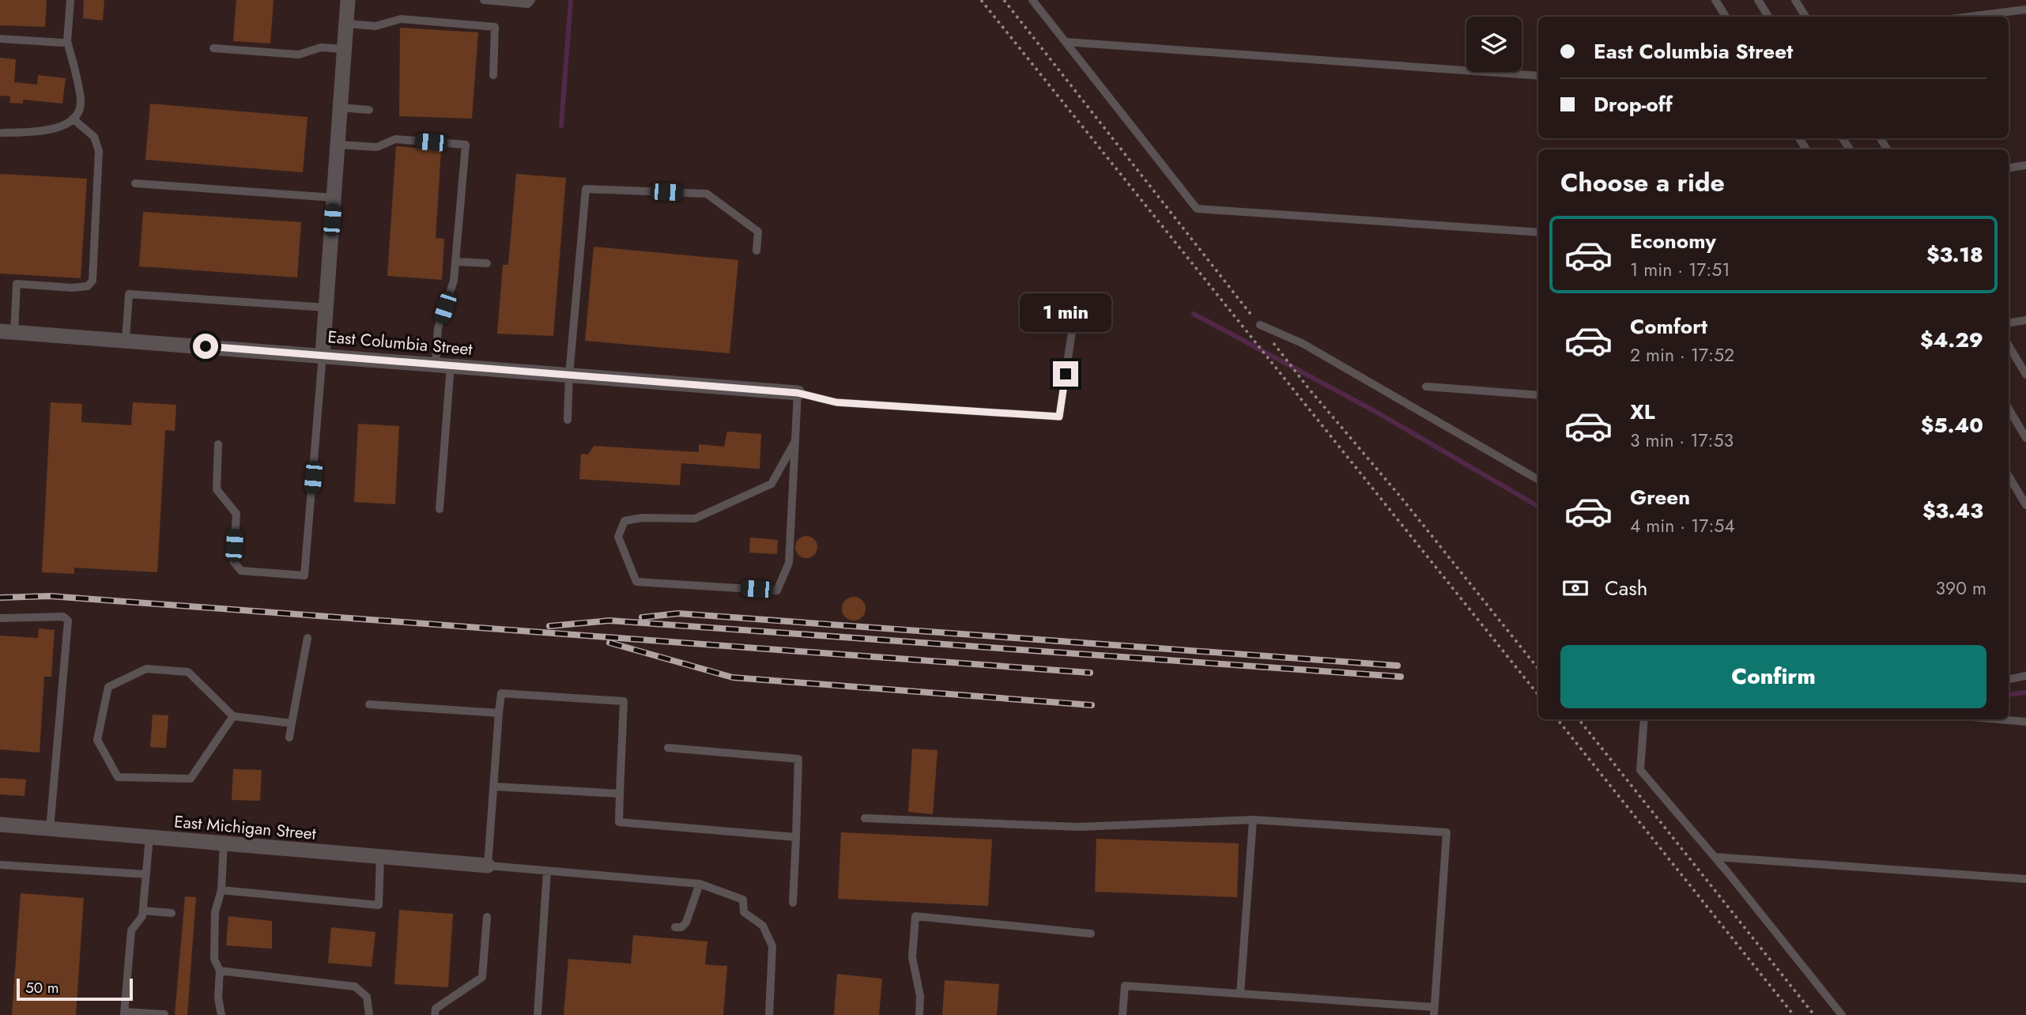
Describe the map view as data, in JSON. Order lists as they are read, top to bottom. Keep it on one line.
{"streets":{"street":["East Columbia Street","East Michigan Street"]},"scale_bar":"50 m","page":{"banner":["East Columbia Street","Drop-off"],"heading":"Choose a ride","list":[{"name":"Economy","note":"1 min · 17:51","value":"$3.18"},{"name":"Comfort","note":"2 min · 17:52","value":"$4.29"},{"name":"XL","note":"3 min · 17:53","value":"$5.40"},{"name":"Green","note":"4 min · 17:54","value":"$3.43"}],"bubble":"1 min","pay":["Cash","390 m"],"buttons":"Confirm","scale":"50 m"}}
